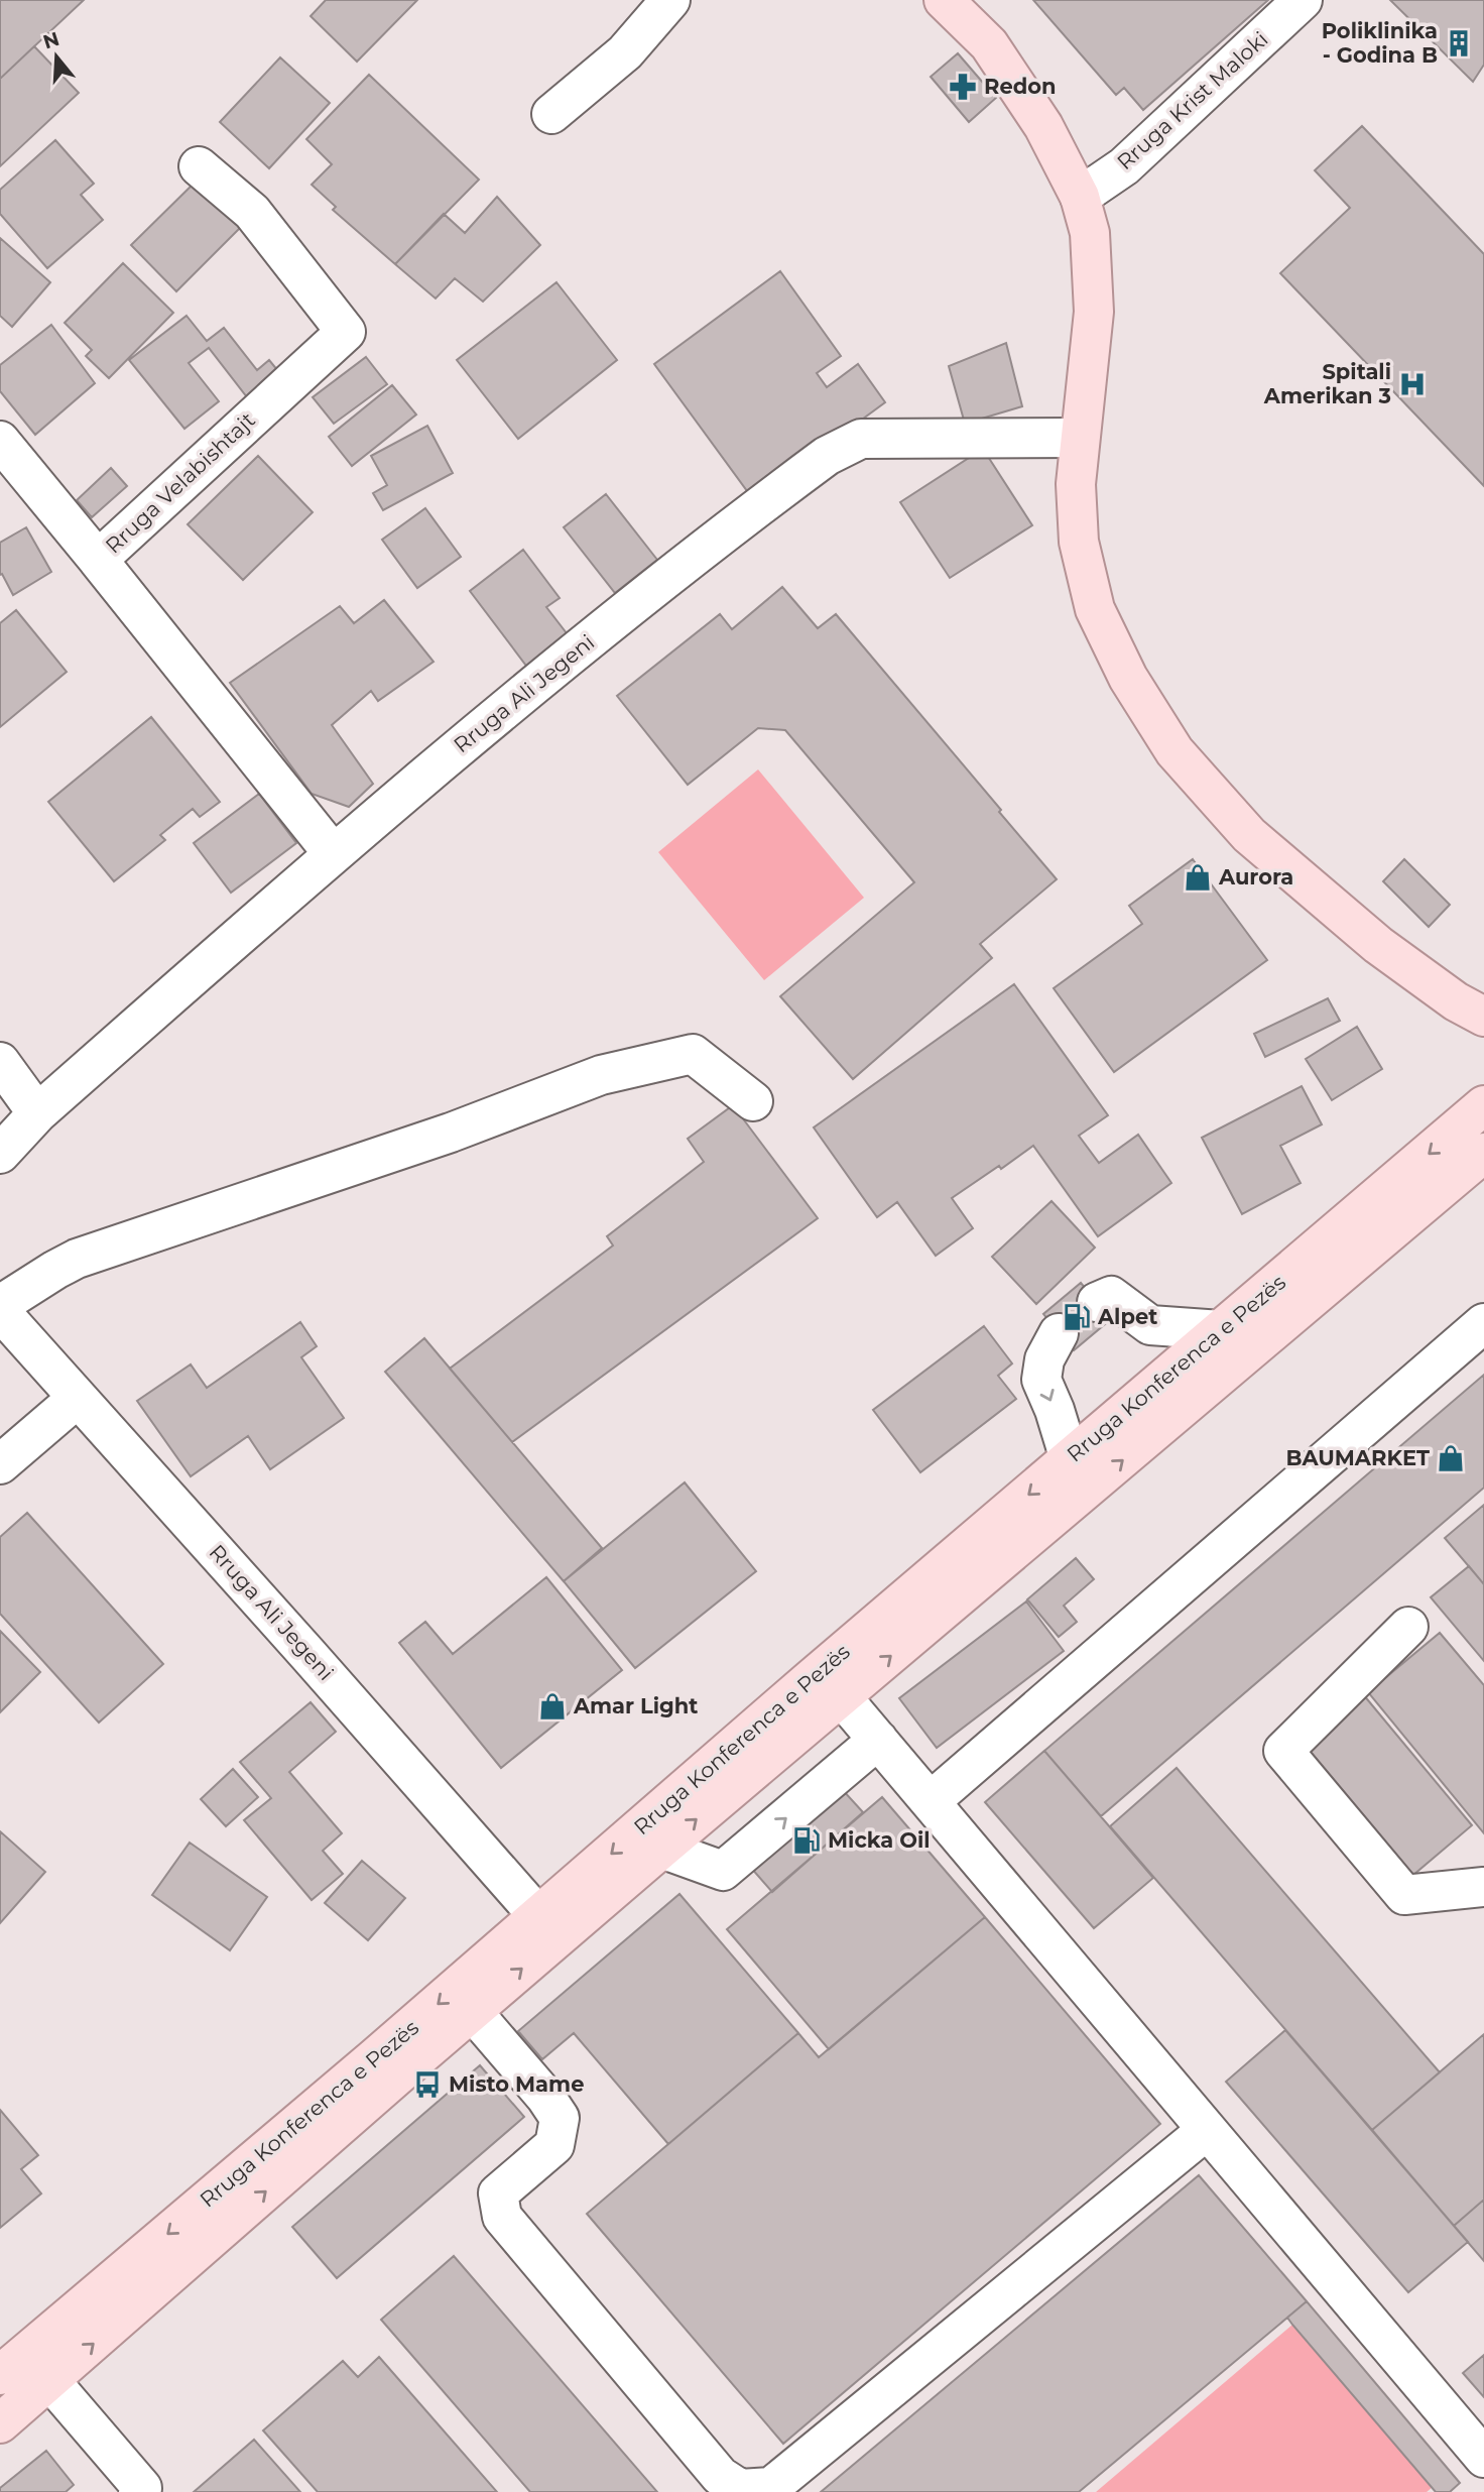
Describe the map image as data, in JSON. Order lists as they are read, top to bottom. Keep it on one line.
{"streets":{"main road":["Rruga Konferenca e Pezës"],"street":["Rruga Krist Maloki","Rruga Velabishtajt","Rruga Ali Jegeni"]},"crossings":[["Rruga Velabishtajt","Rruga Ali Jegeni"],["Rruga Ali Jegeni","Rruga Konferenca e Pezës"]],"places":{"building":["Poliklinika - Godina B"],"pharmacy":["Redon"],"hospital":["Spitali Amerikan 3"],"shop":["Aurora","BAUMARKET","Amar Light"],"fuel station":["Alpet","Micka Oil"],"bus stop":["Misto Mame"]},"north":"top"}
